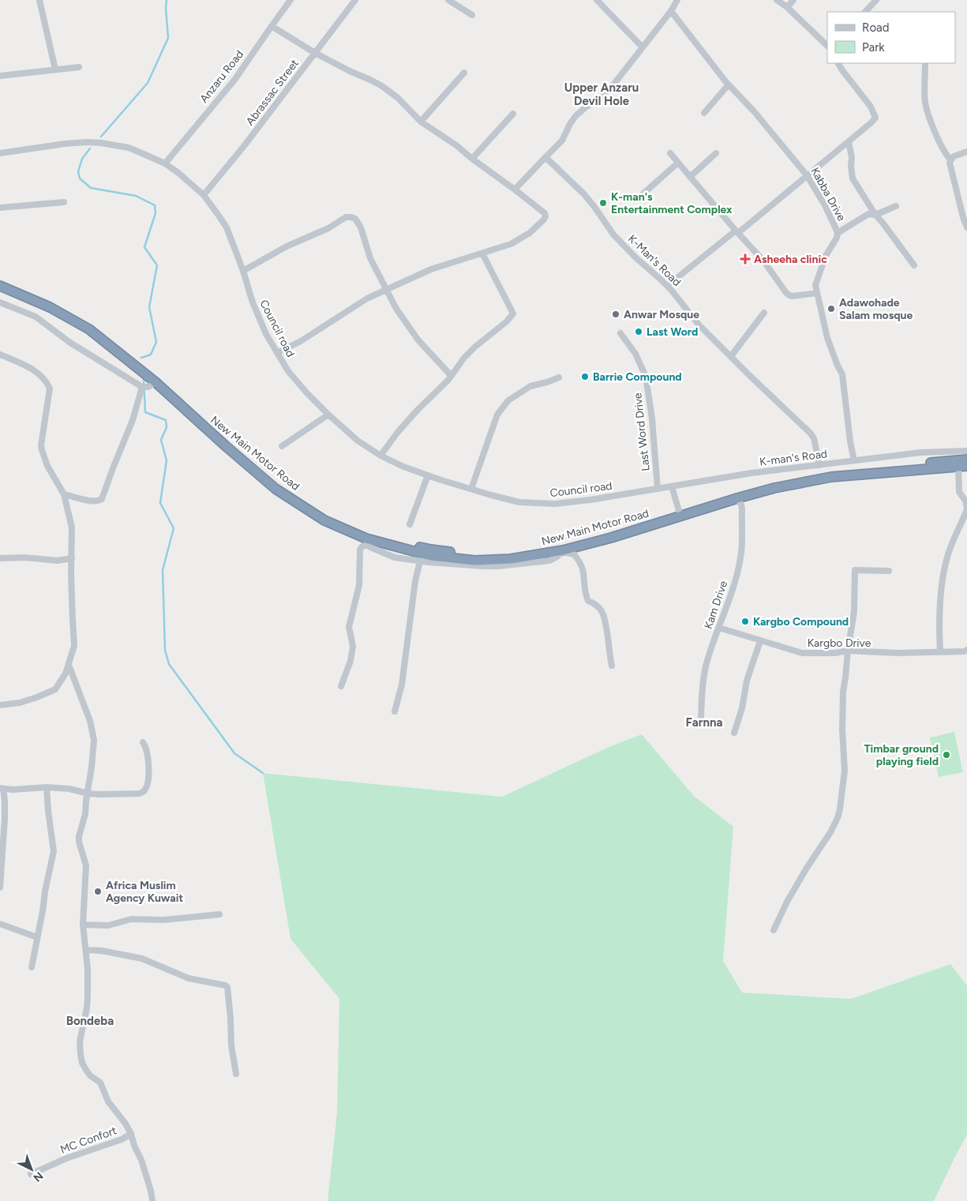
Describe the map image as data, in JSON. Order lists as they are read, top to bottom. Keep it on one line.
{"streets":{"highway":["New Main Motor Road"],"street":["Anzaru Road","Abrassac Street","Kabba Drive","K-Man's Road","Council road","Last Word Drive","K-man's Road","Kam Drive","Kargbo Drive","MC Confort"]},"crossings":[["Anzaru Road","Council road"],["Abrassac Street","Council road"],["Kabba Drive","K-man's Road"],["K-Man's Road","K-man's Road"],["Council road","K-man's Road"],["Last Word Drive","K-man's Road"],["New Main Motor Road","K-man's Road"],["New Main Motor Road","Kam Drive"],["Kam Drive","Kargbo Drive"]],"districts":["Upper Anzaru Devil Hole","Farnna","Bondeba"],"places":{"other":["K-man's Entertainment Complex","Adawohade Salam mosque","Anwar Mosque","Last Word","Barrie Compound","Kargbo Compound","Timbar ground playing field","Africa Muslim Agency Kuwait"],"health":["Asheeha clinic"]},"legend":["Road","Park"],"north":"bottom right"}
